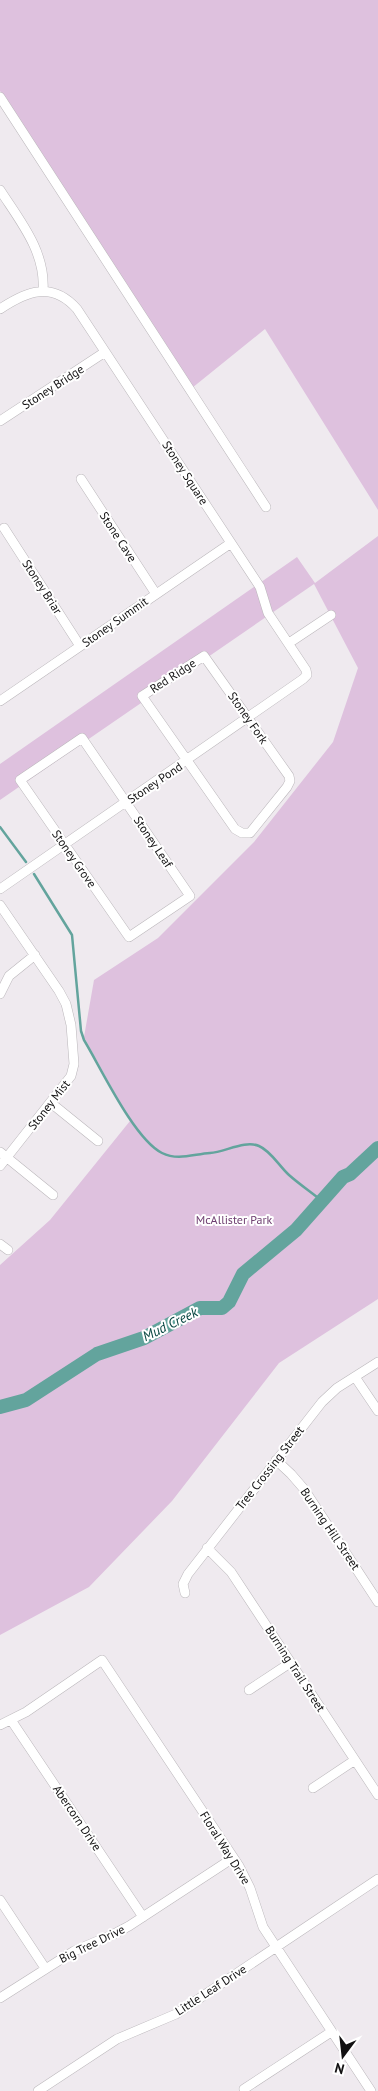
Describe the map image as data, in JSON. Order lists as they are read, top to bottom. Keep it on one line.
{"streets":{"street":["Stoney Bridge","Stoney Square","Stone Cave","Stoney Briar","Stoney Summit","Red Ridge","Stoney Fork","Stoney Pond","Stoney Leaf","Stoney Grove","Stoney Mist","Tree Crossing Street","Burning Hill Street","Burning Trail Street","Abercorn Drive","Floral Way Drive","Big Tree Drive","Little Leaf Drive"]},"crossings":[["Stoney Bridge","Stoney Square"],["Stoney Square","Stoney Summit"],["Stoney Square","Stoney Pond"],["Stone Cave","Stoney Summit"],["Stoney Briar","Stoney Summit"],["Red Ridge","Stoney Fork"],["Red Ridge","Stoney Pond"],["Stoney Fork","Stoney Pond"],["Stoney Pond","Stoney Leaf"],["Stoney Pond","Stoney Grove"],["Stoney Leaf","Stoney Grove"],["Tree Crossing Street","Burning Hill Street"],["Tree Crossing Street","Burning Trail Street"],["Abercorn Drive","Floral Way Drive"],["Abercorn Drive","Big Tree Drive"],["Floral Way Drive","Big Tree Drive"],["Floral Way Drive","Little Leaf Drive"]],"water":["Mud Creek"],"parks":["McAllister Park"],"north":"bottom"}
